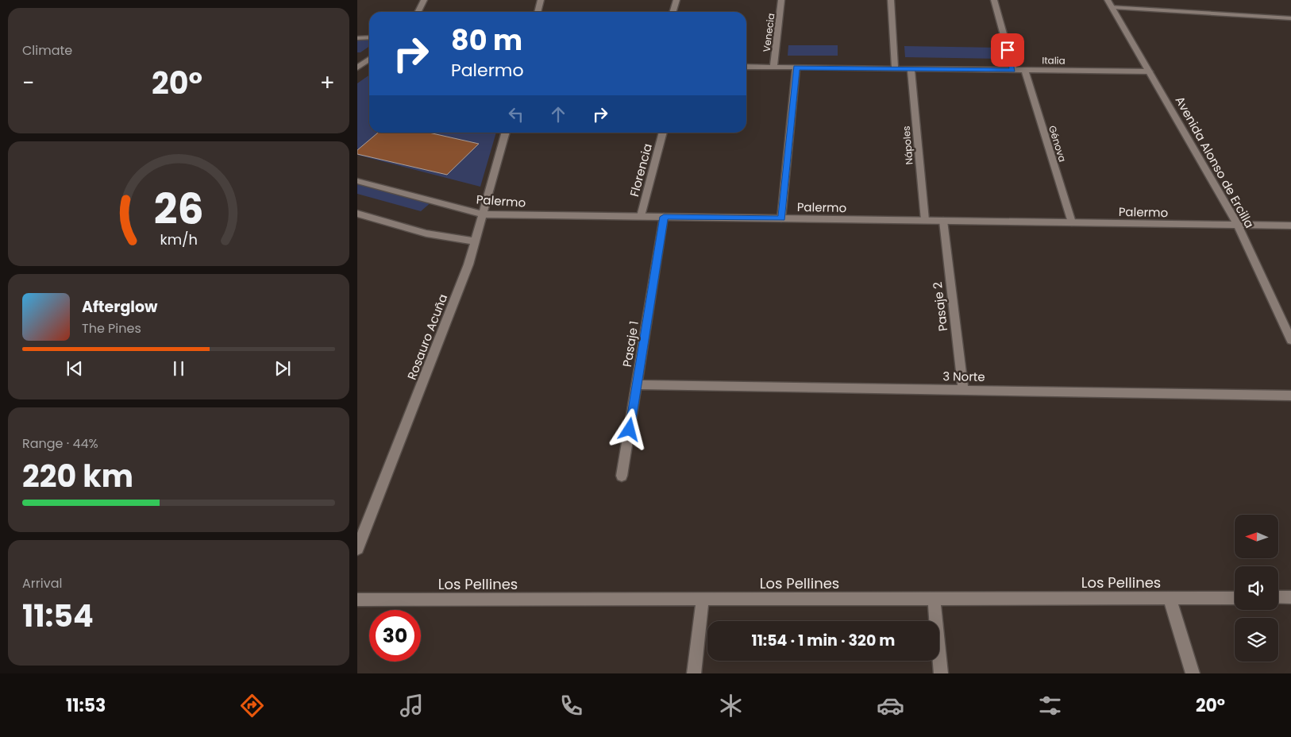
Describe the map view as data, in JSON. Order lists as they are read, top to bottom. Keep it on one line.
{"streets":{"street":["Venecia","Italia","Génova","Nápoles","Avenida Alonso de Ercilla","Florencia","Palermo","Pasaje 2","Rosauro Acuña","Pasaje 1","3 Norte","Los Pellines"]},"crossings":[["Venecia","Italia"],["Italia","Génova"],["Italia","Nápoles"],["Italia","Avenida Alonso de Ercilla"],["Génova","Palermo"],["Nápoles","Palermo"],["Avenida Alonso de Ercilla","Palermo"],["Florencia","Palermo"],["Palermo","Pasaje 2"],["Palermo","Rosauro Acuña"],["Palermo","Pasaje 1"],["Pasaje 2","3 Norte"],["Pasaje 1","3 Norte"]],"north":"left","page":{"tile":["Climate",["Range · 44%","220 km"],["Arrival","11:54"]],"turn":["80 m","Palermo"],"heat":["−","20°","+"],"song":["Afterglow","The Pines"],"limit":"30","trip":"11:54 · 1 min · 320 m","tabs":["11:53","20°"],"gauge":["26","km/h"]}}
